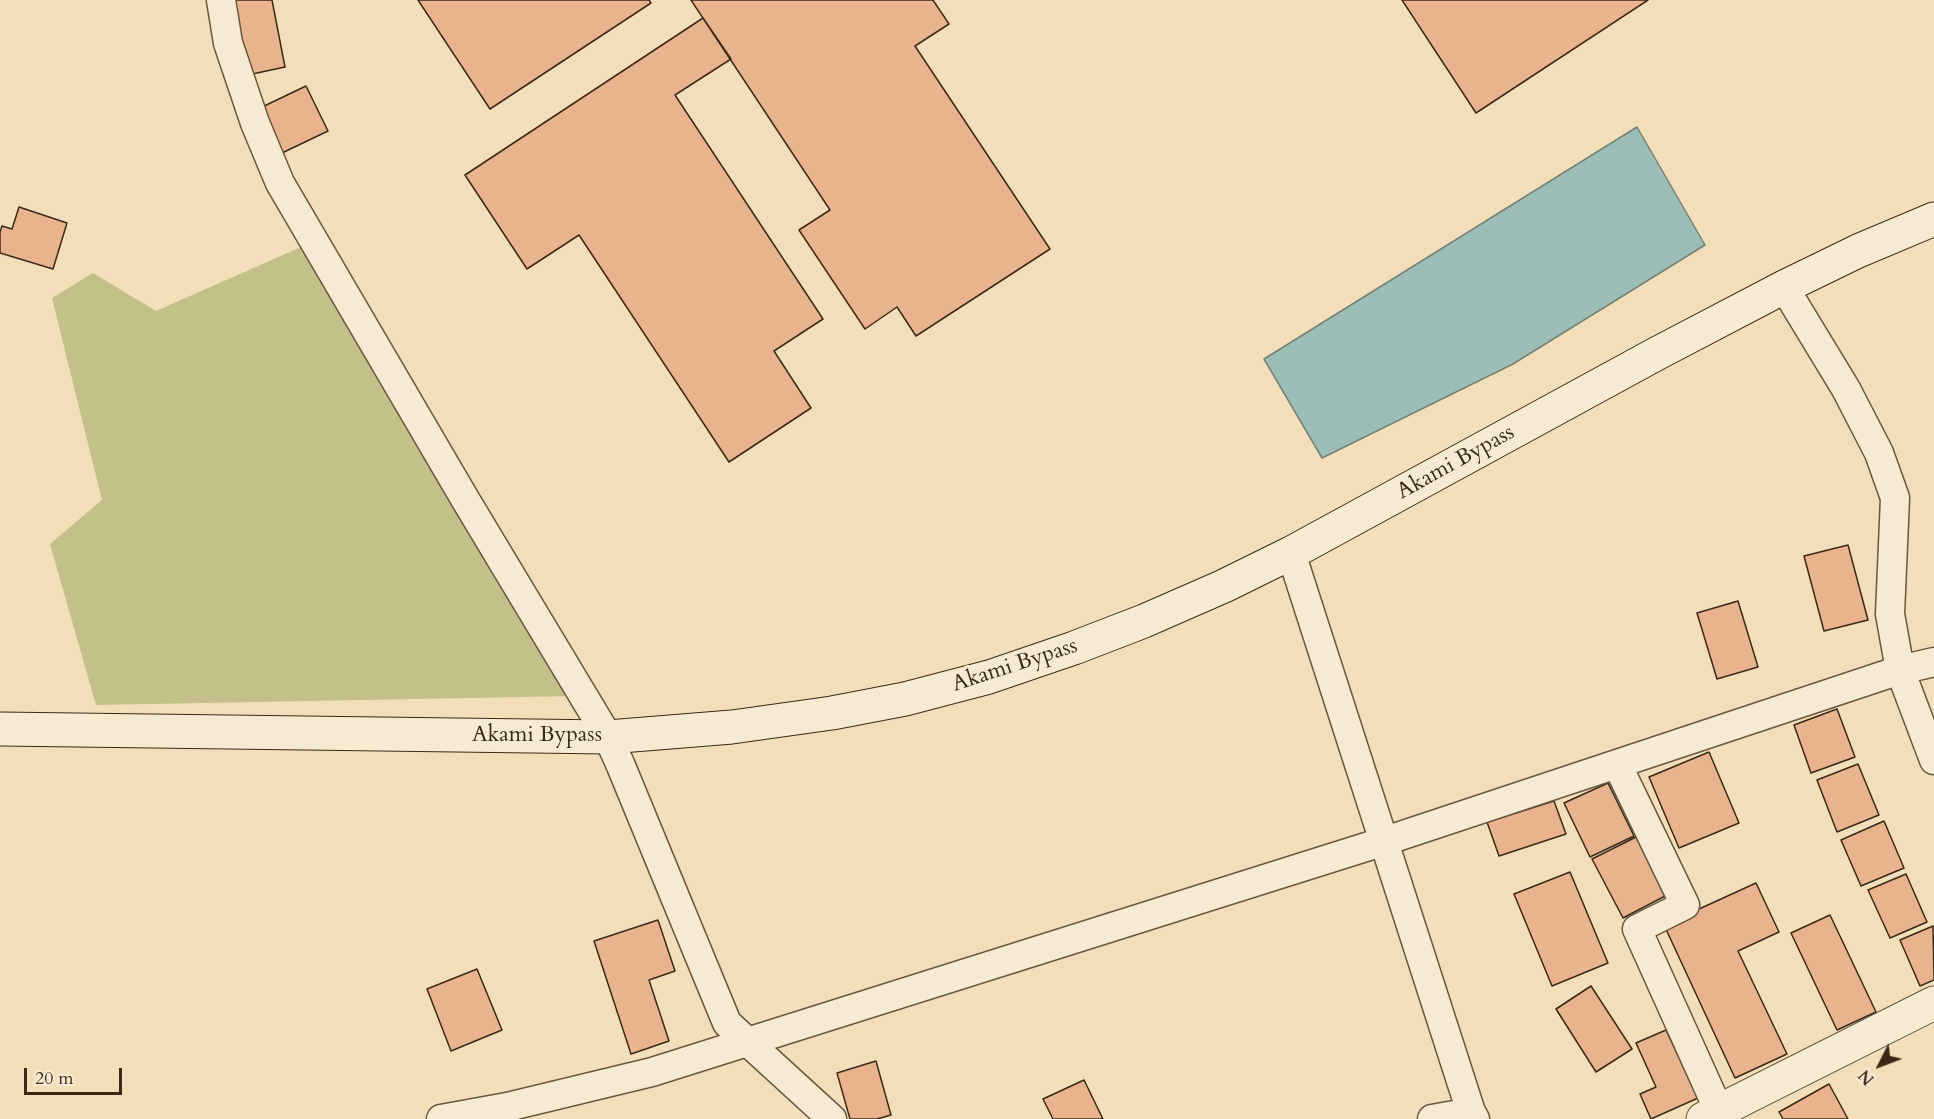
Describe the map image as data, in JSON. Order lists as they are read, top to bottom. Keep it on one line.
{"streets":{"main road":["Akami Bypass"]},"scale_bar":"20 m","north":"bottom left"}
